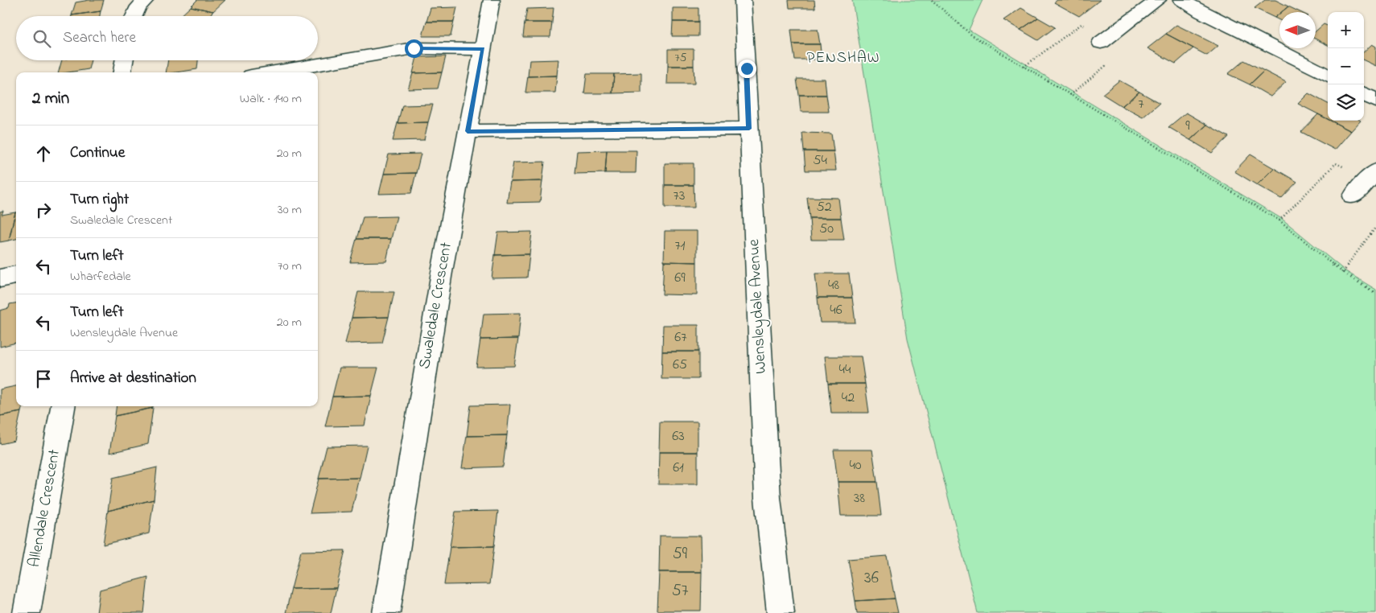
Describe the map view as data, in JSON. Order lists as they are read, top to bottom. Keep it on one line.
{"streets":{"street":["Swaledale Crescent","Wensleydale Avenue","Allendale Crescent"]},"districts":["PENSHAW"],"house_numbers":["75","7","9","54","73","52","50","71","69","48","46","67","65","44","42","63","40","61","38","59","36","57"],"north":"left","page":{"map_buttons":["+","−"],"search":"Search here","heading":["2 min","Walk · 140 m"],"list":[["Continue","20 m"],["Turn right","Swaledale Crescent","30 m"],["Turn left","Wharfedale","70 m"],["Turn left","Wensleydale Avenue","20 m"],"Arrive at destination"]}}
